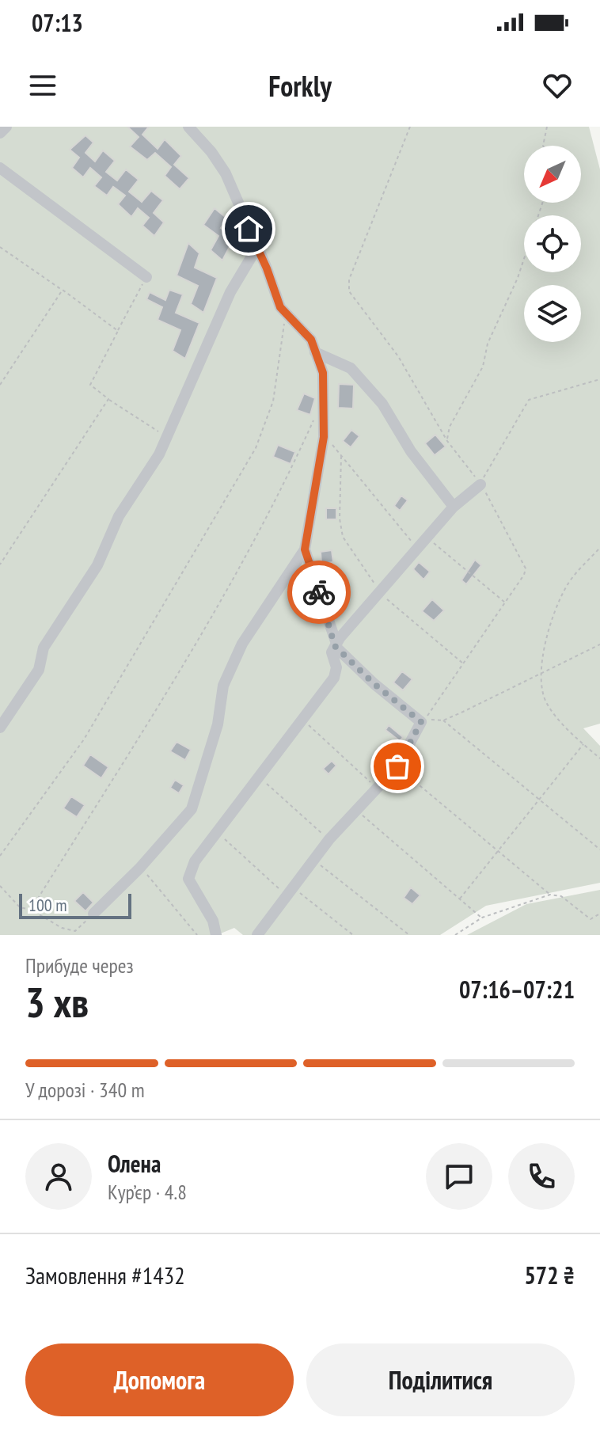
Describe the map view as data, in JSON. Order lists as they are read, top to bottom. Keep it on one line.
{"scale_bar":"100 m","north":"bottom left","page":{"status":"07:13","header":"Forkly","scale":"100 m","heading":["3 хв","Прибуде через","07:16–07:21"],"panel":["Олена","Кур’єр · 4.8","Замовлення #1432","572 ₴"],"bar":"У дорозі · 340 m","buttons":["Допомога","Поділитися"]}}
